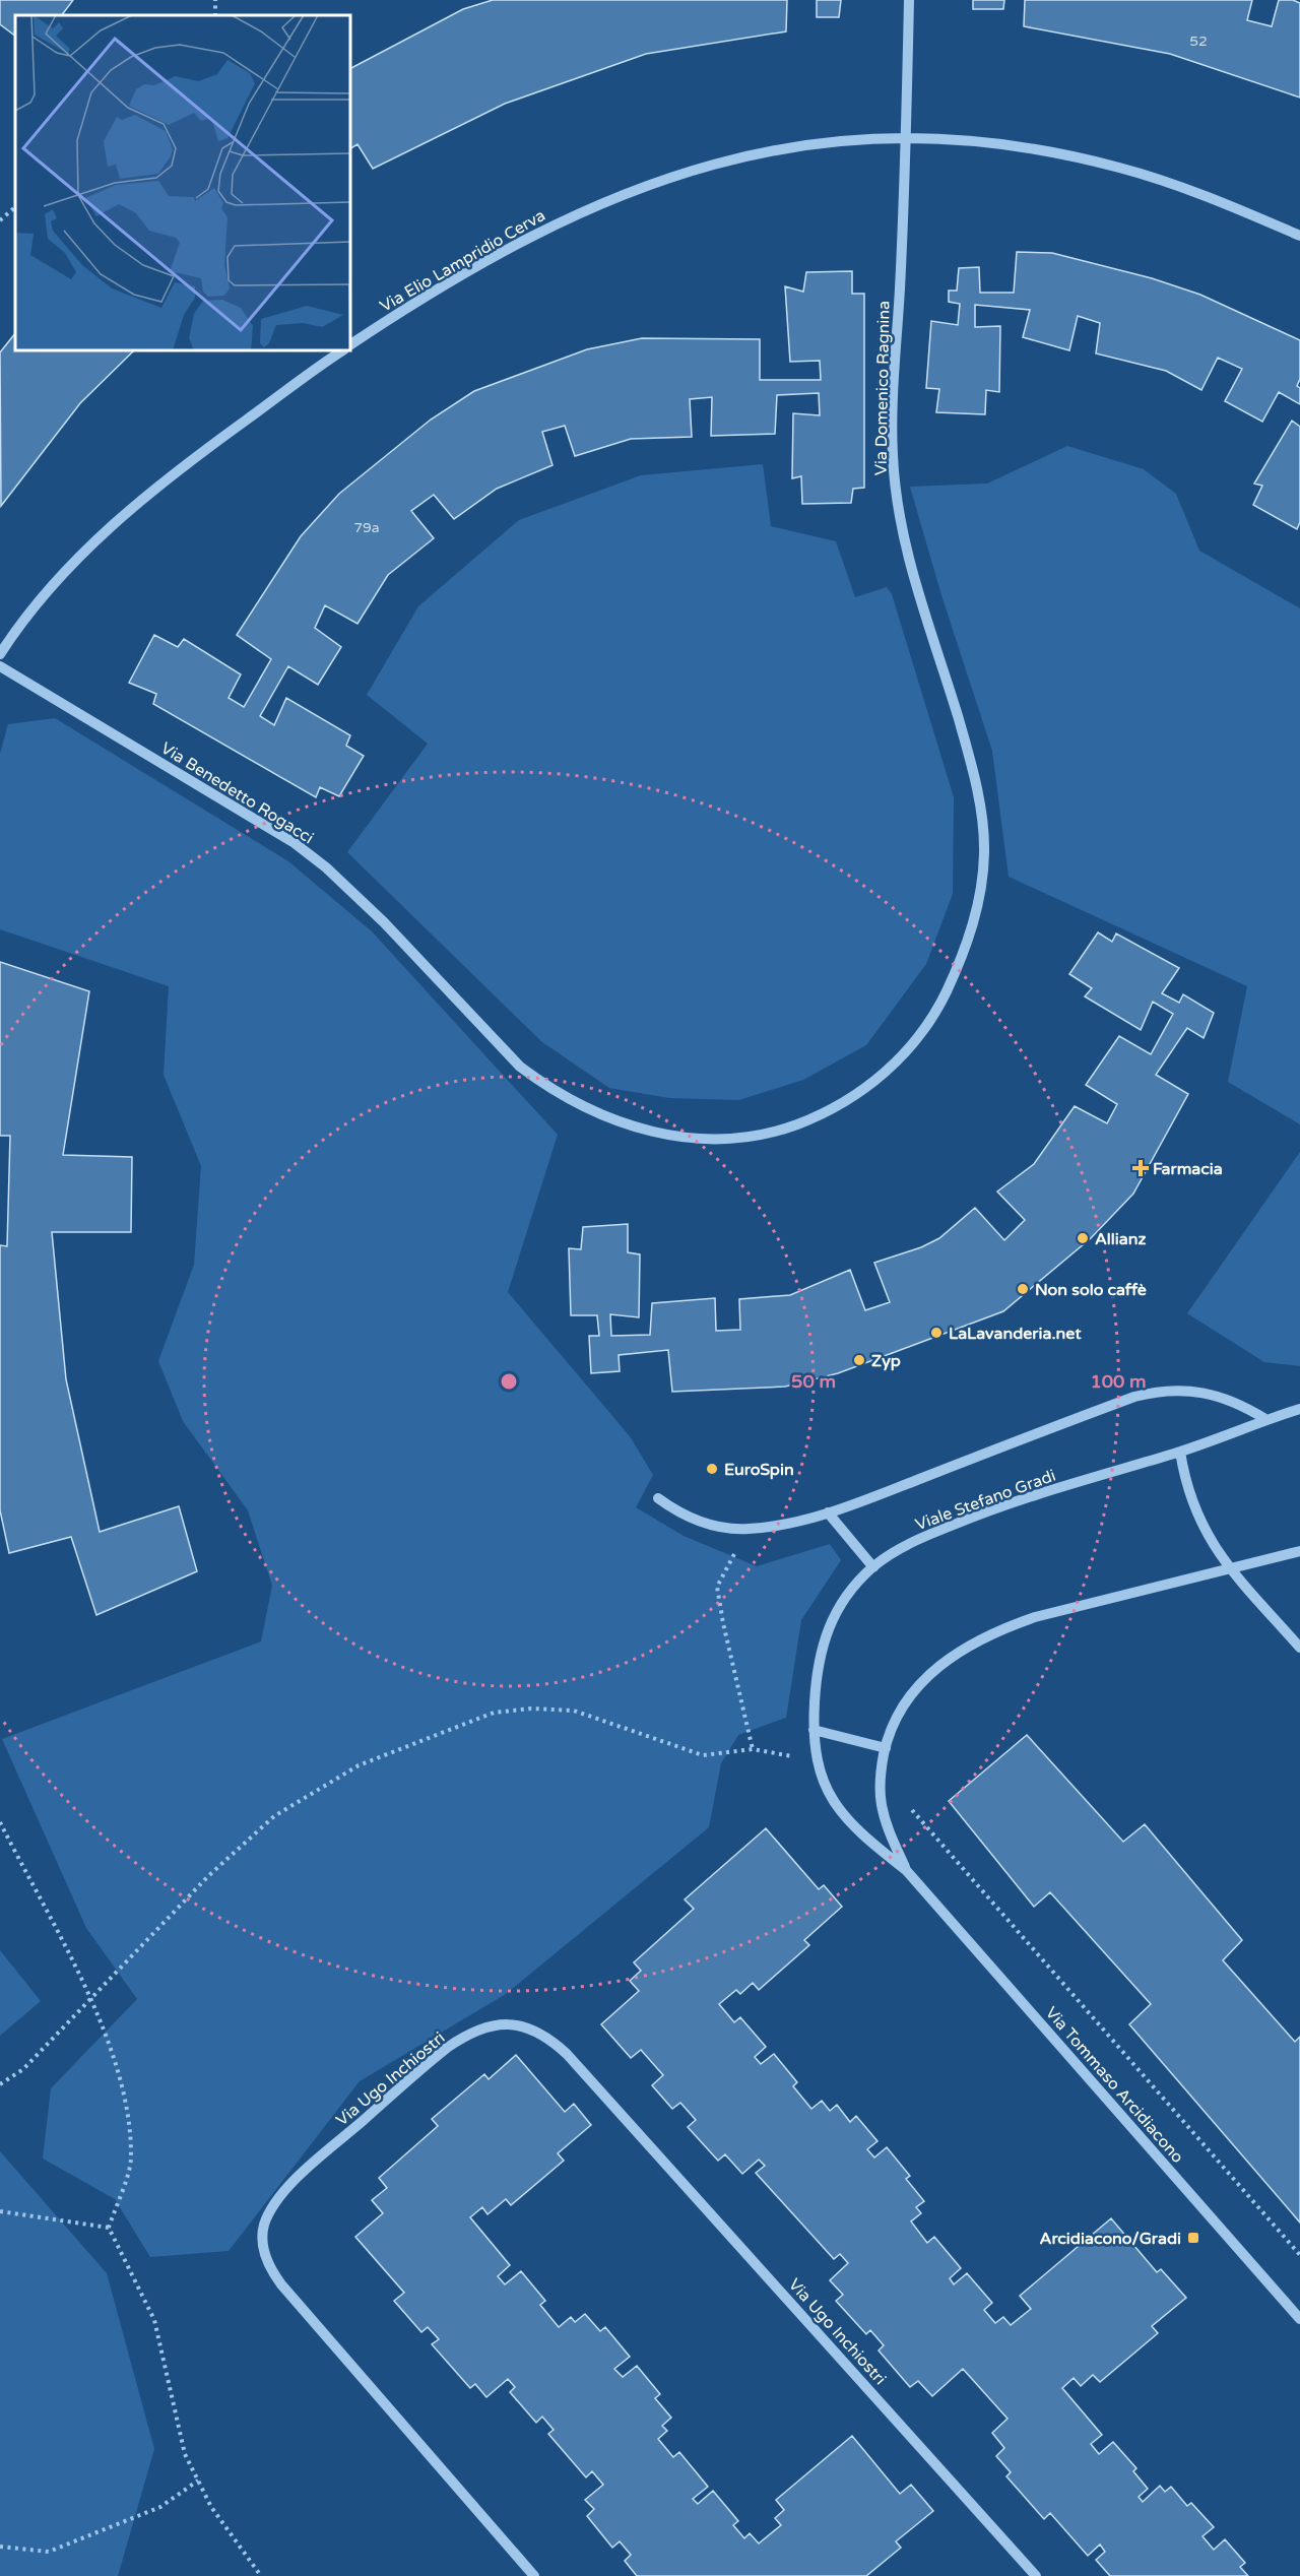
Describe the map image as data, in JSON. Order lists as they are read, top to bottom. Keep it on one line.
{"streets":{"street":["Via Elio Lampridio Cerva","Via Domenico Ragnina","Via Benedetto Rogacci","Viale Stefano Gradi","Via Ugo Inchiostri","Via Tommaso Arcidiacono"]},"crossings":[["Via Elio Lampridio Cerva","Via Domenico Ragnina"],["Via Domenico Ragnina","Via Benedetto Rogacci"],["Viale Stefano Gradi","Via Tommaso Arcidiacono"]],"places":{"health":["Farmacia"],"other":["Allianz","Non solo caffè","LaLavanderia.net","Zyp","EuroSpin"],"transit":["Arcidiacono/Gradi"]},"house_numbers":["52","79a"],"rings":["50 m","100 m"]}
